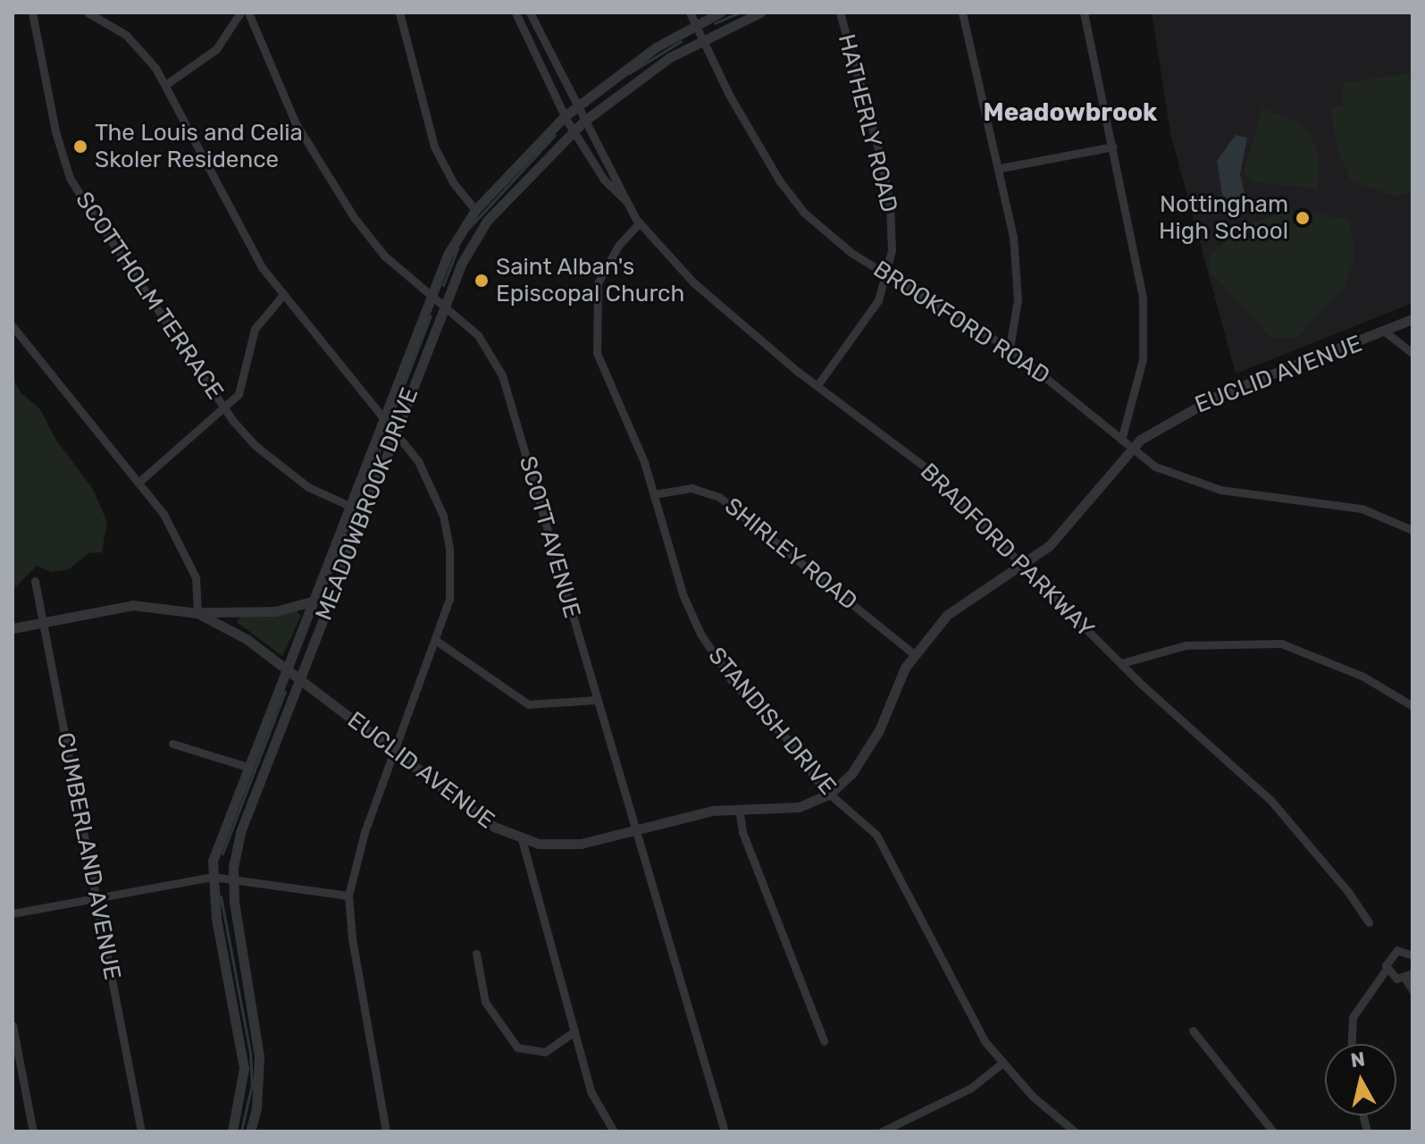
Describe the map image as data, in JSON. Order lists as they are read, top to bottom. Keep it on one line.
{"streets":{"street":["HATHERLY ROAD","SCOTTHOLM TERRACE","BROOKFORD ROAD","EUCLID AVENUE","MEADOWBROOK DRIVE","SCOTT AVENUE","BRADFORD PARKWAY","SHIRLEY ROAD","STANDISH DRIVE","CUMBERLAND AVENUE"]},"crossings":[["HATHERLY ROAD","BROOKFORD ROAD"],["HATHERLY ROAD","BRADFORD PARKWAY"],["SCOTTHOLM TERRACE","MEADOWBROOK DRIVE"],["BROOKFORD ROAD","EUCLID AVENUE"],["BROOKFORD ROAD","MEADOWBROOK DRIVE"],["EUCLID AVENUE","MEADOWBROOK DRIVE"],["EUCLID AVENUE","SCOTT AVENUE"],["EUCLID AVENUE","BRADFORD PARKWAY"],["EUCLID AVENUE","SHIRLEY ROAD"],["EUCLID AVENUE","STANDISH DRIVE"],["EUCLID AVENUE","CUMBERLAND AVENUE"],["MEADOWBROOK DRIVE","SCOTT AVENUE"],["MEADOWBROOK DRIVE","BRADFORD PARKWAY"],["BRADFORD PARKWAY","STANDISH DRIVE"],["SHIRLEY ROAD","STANDISH DRIVE"]],"districts":["Meadowbrook"],"places":["The Louis and Celia Skoler Residence","Nottingham High School","Saint Alban's Episcopal Church"],"north":"top"}
